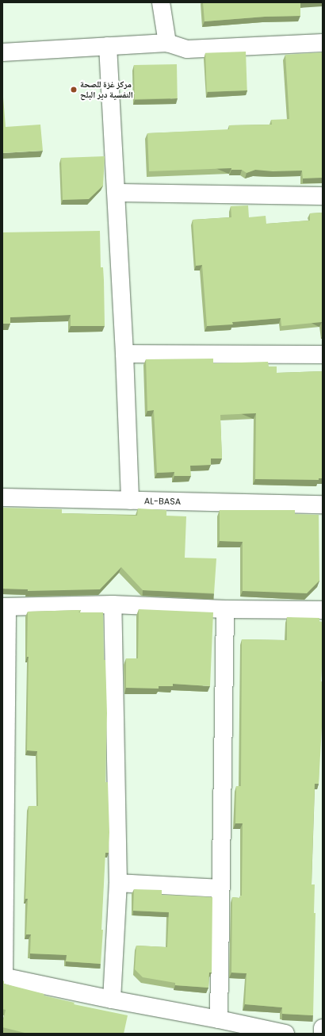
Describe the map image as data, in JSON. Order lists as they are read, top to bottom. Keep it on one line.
{"streets":{"street":["AL-BASA"]},"places":["مركز غزة للصحة النفسية دير البلح"]}
